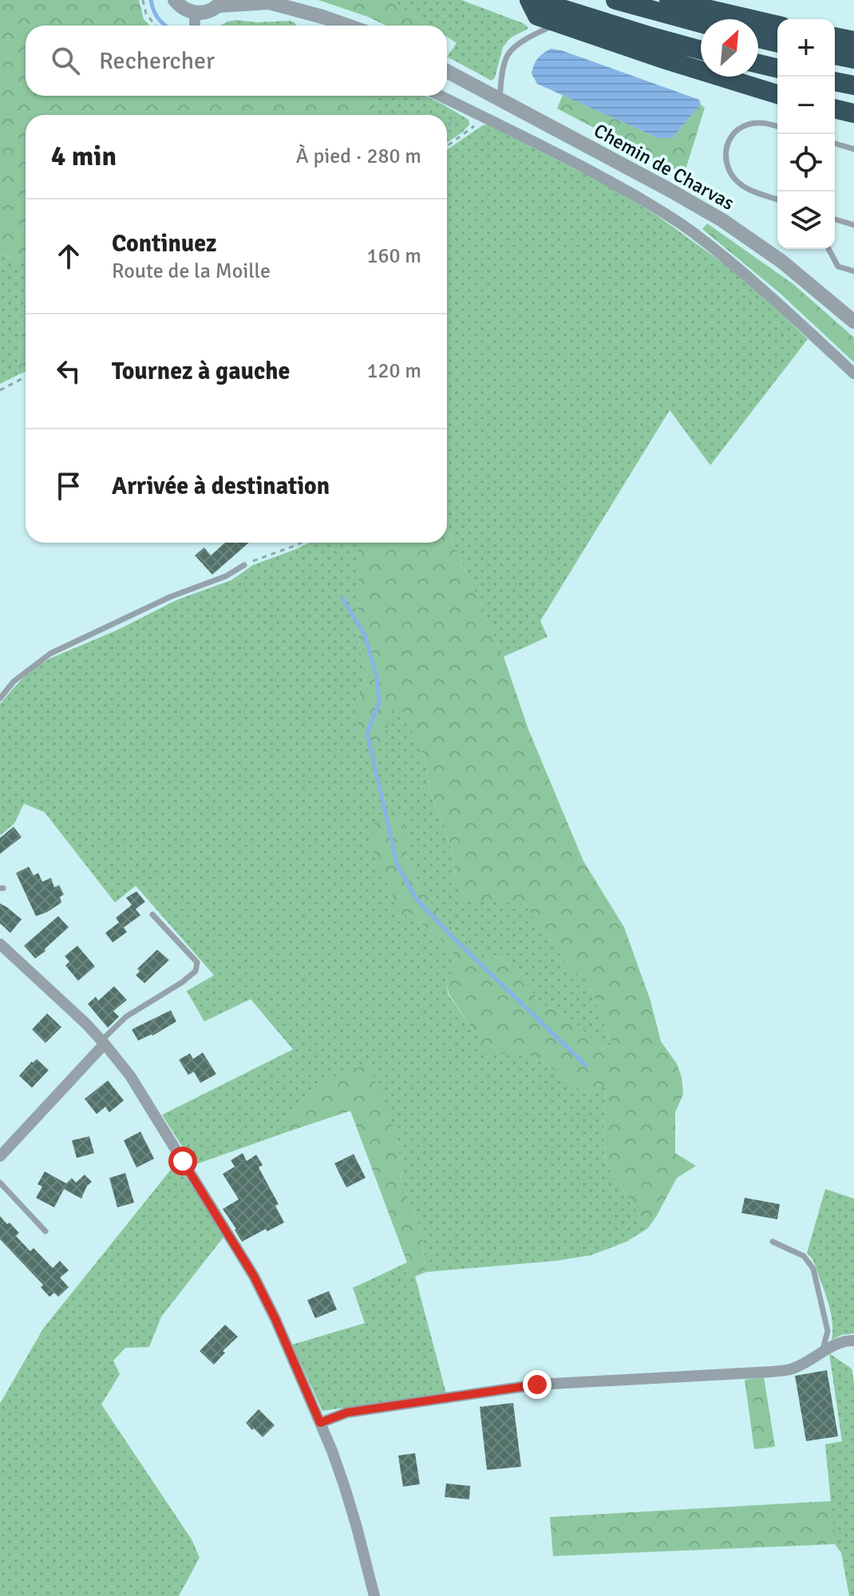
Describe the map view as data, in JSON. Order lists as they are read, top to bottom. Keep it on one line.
{"streets":{"street":["Chemin de Charvas"]},"north":"top right","page":{"map_buttons":["+","−"],"search":"Rechercher","heading":["4 min","À pied · 280 m"],"list":[["Continuez","Route de la Moille","160 m"],["Tournez à gauche","120 m"],"Arrivée à destination"]}}
